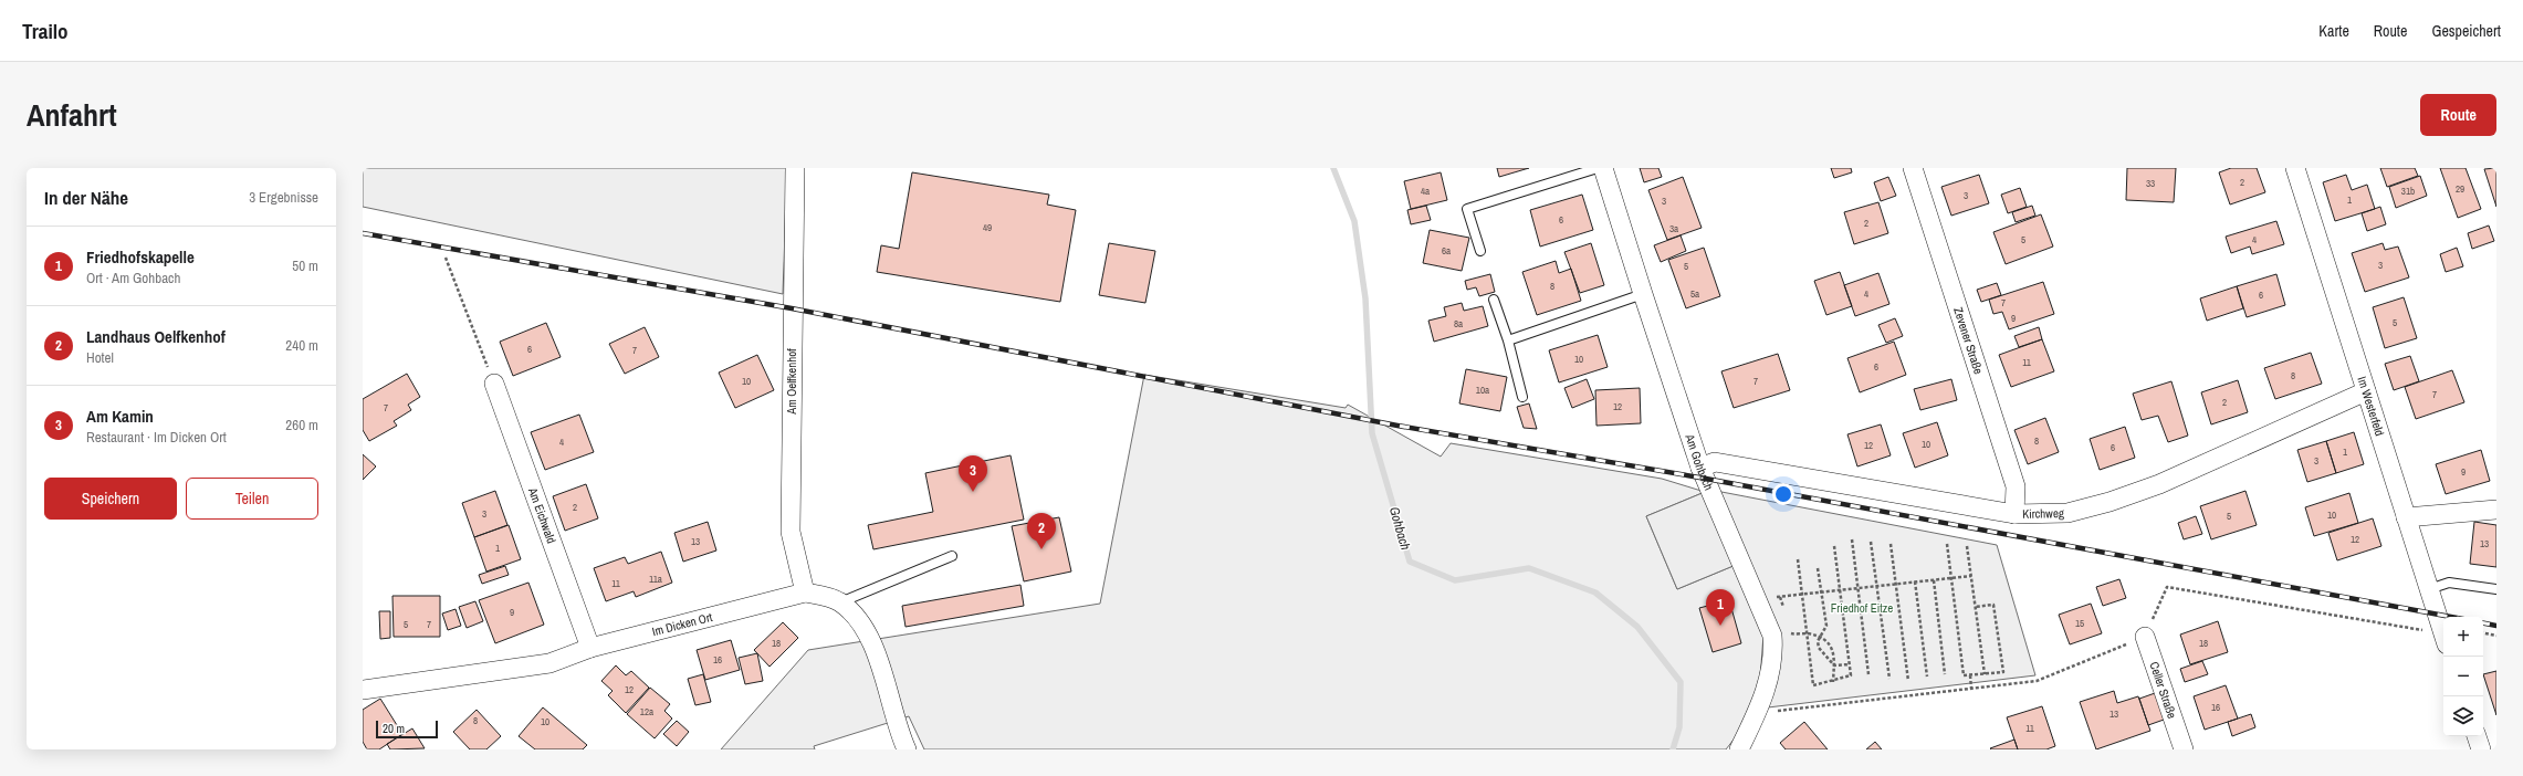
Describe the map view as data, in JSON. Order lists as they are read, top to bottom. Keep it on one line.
{"streets":{"street":["Zevener Straße","Am Oelfkenhof","Im Westerfeld","Am Gohbach","Kirchweg","Am Eichwald","Im Dicken Ort","Celler Straße"]},"crossings":[["Zevener Straße","Kirchweg"],["Am Oelfkenhof","Im Dicken Ort"],["Im Westerfeld","Kirchweg"],["Am Gohbach","Kirchweg"],["Am Eichwald","Im Dicken Ort"]],"water":["Gohbach"],"parks":["Friedhof Eitze"],"house_numbers":["2","33","29","4a","31b","3","1","3","6","2","49","3a","5","4","6a","3","5","8","5a","4","6","7","9","5","8a","6","7","10","11","6","8","10","7","10a","7","2","12","7","8","4","10","12","6","1","3","9","2","3","10","5","12","13","13","1","11a","11","9","15","5","7","18","18","16","12","16","12a","13","8","10","11"],"scale_bar":"20 m","page":{"header":"Trailo","nav":["Karte","Route","Gespeichert"],"title":"Anfahrt","buttons":["Route",["Speichern","Teilen"]],"heading":["In der Nähe","3 Ergebnisse"],"list":[{"mark":"1","name":"Friedhofskapelle","note":"Ort · Am Gohbach","value":"50 m"},{"mark":"2","name":"Landhaus Oelfkenhof","note":"Hotel","value":"240 m"},{"mark":"3","name":"Am Kamin","note":"Restaurant · Im Dicken Ort","value":"260 m"}],"pins":["3","2","1"],"map_buttons":["+","−"],"scale":"20 m"}}
